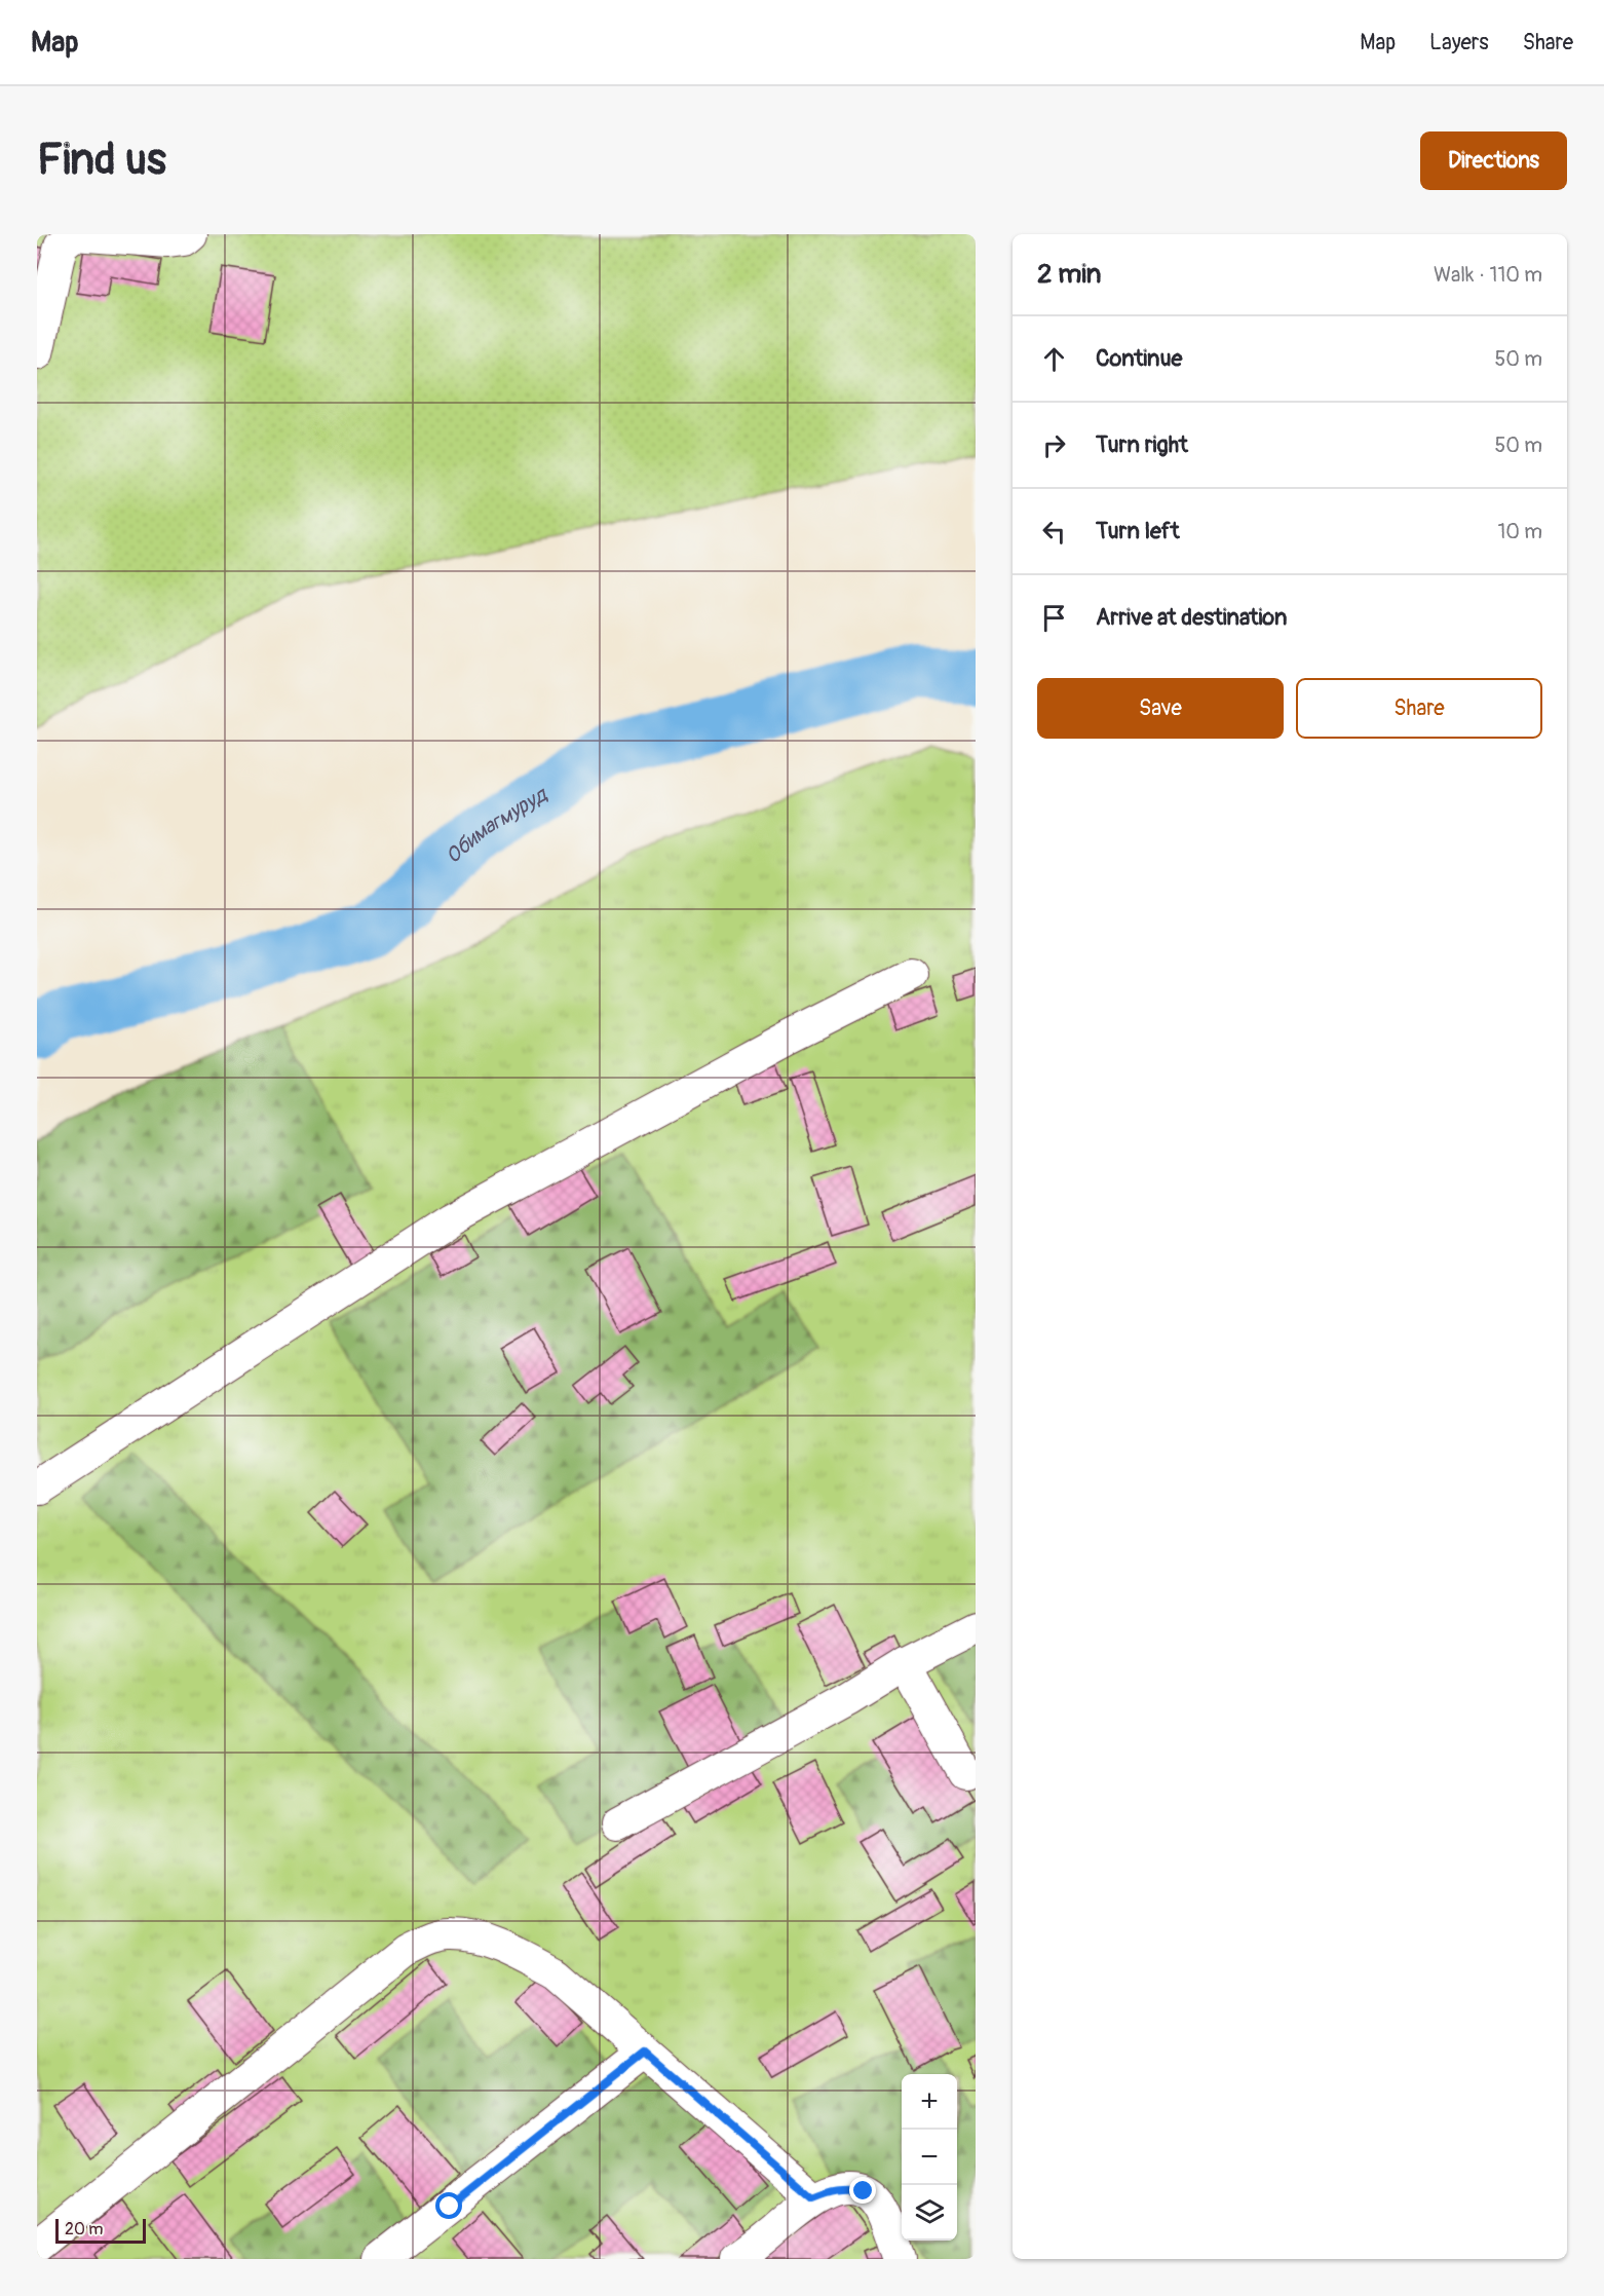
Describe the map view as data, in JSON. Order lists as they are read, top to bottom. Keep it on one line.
{"water":["Обимагмуруд"],"scale_bar":"20 m","page":{"header":"Map","nav":["Map","Layers","Share"],"buttons":["Directions",["Save","Share"]],"title":"Find us","heading":["2 min","Walk · 110 m"],"list":[["Continue","50 m"],["Turn right","50 m"],["Turn left","10 m"],"Arrive at destination"],"map_buttons":["+","−"],"scale":"20 m"}}
